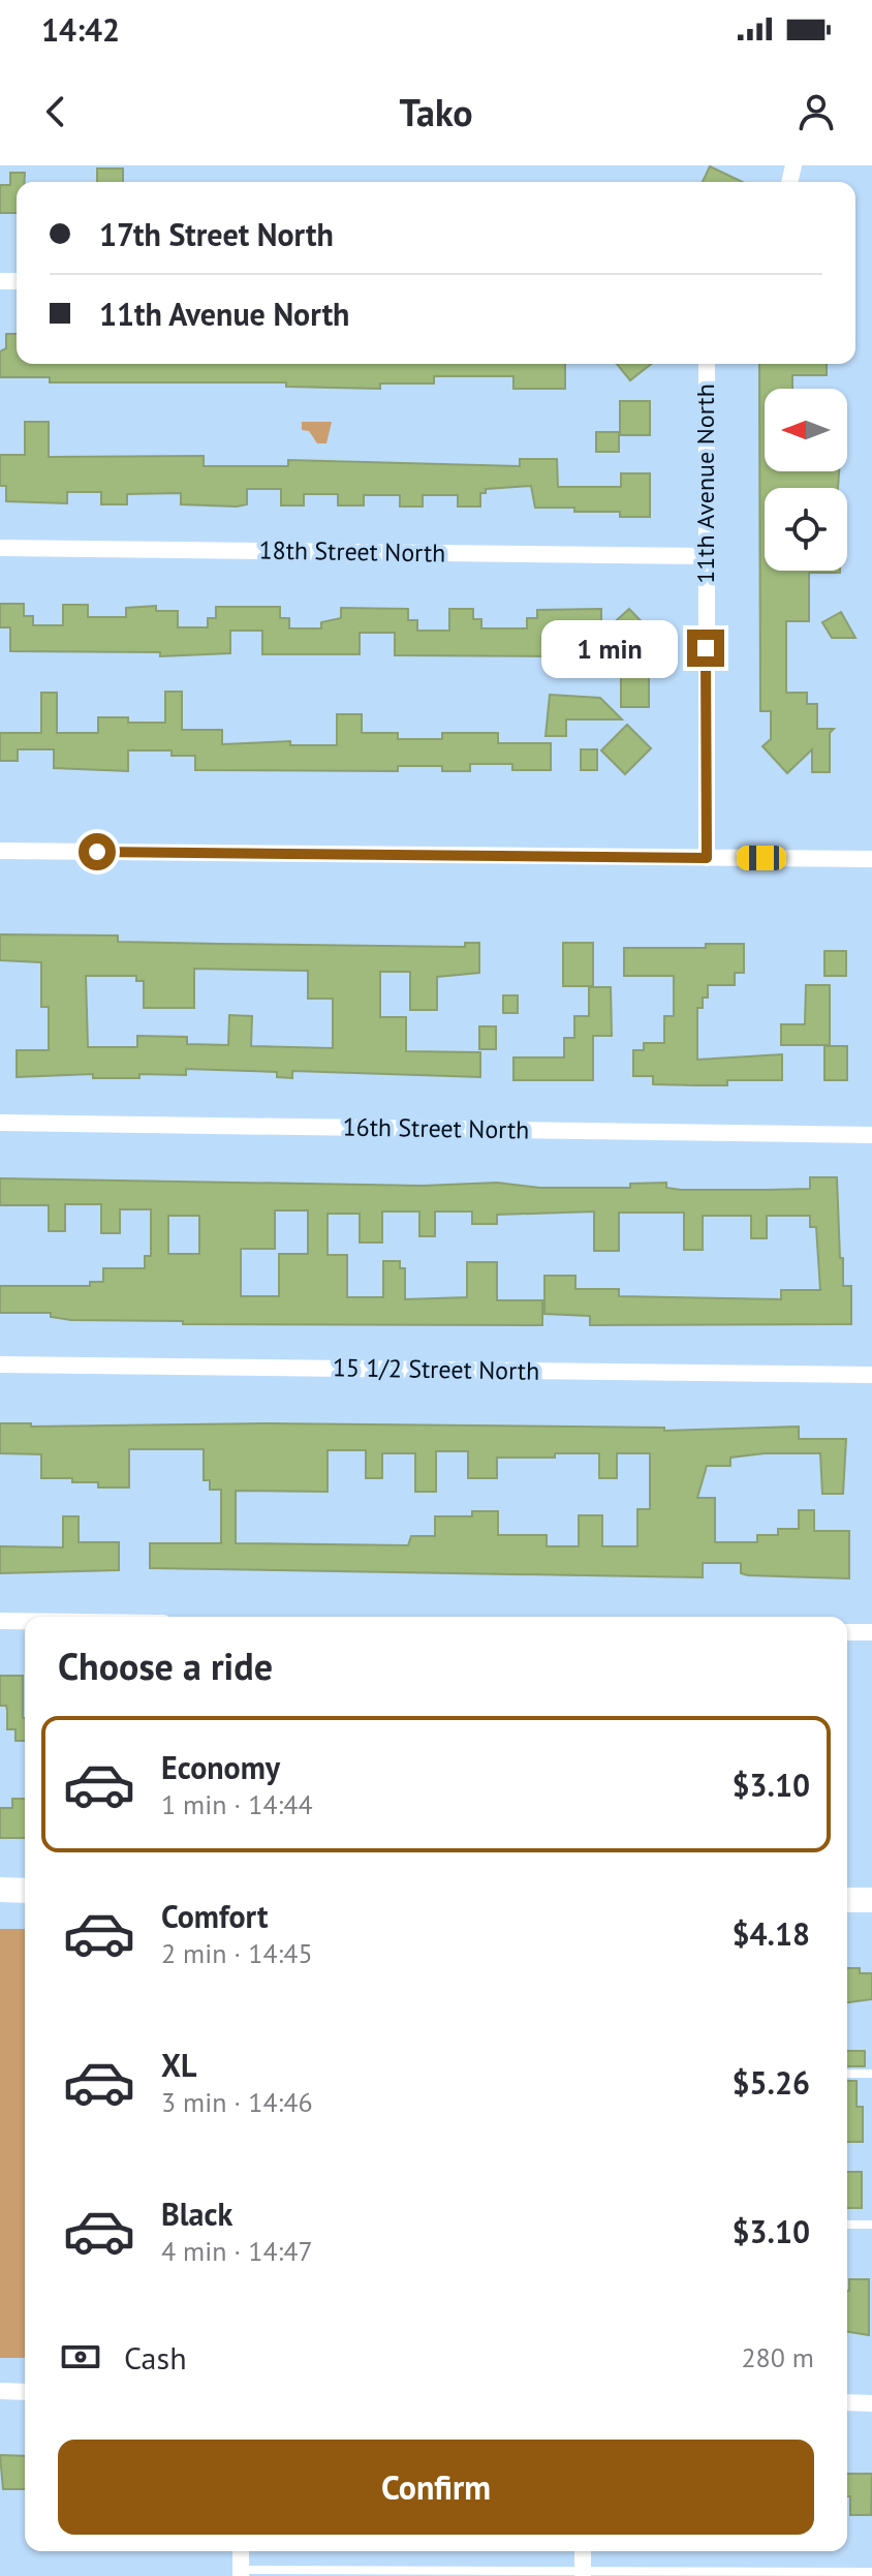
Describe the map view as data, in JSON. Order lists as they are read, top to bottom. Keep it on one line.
{"streets":{"street":["11th Avenue North","18th Street North","16th Street North","15 1/2 Street North"]},"crossings":[["11th Avenue North","18th Street North"]],"north":"left","page":{"status":"14:42","header":"Tako","banner":["17th Street North","11th Avenue North"],"bubble":"1 min","heading":"Choose a ride","list":[{"name":"Economy","note":"1 min · 14:44","value":"$3.10"},{"name":"Comfort","note":"2 min · 14:45","value":"$4.18"},{"name":"XL","note":"3 min · 14:46","value":"$5.26"},{"name":"Black","note":"4 min · 14:47","value":"$3.10"}],"pay":["Cash","280 m"],"buttons":"Confirm"}}
